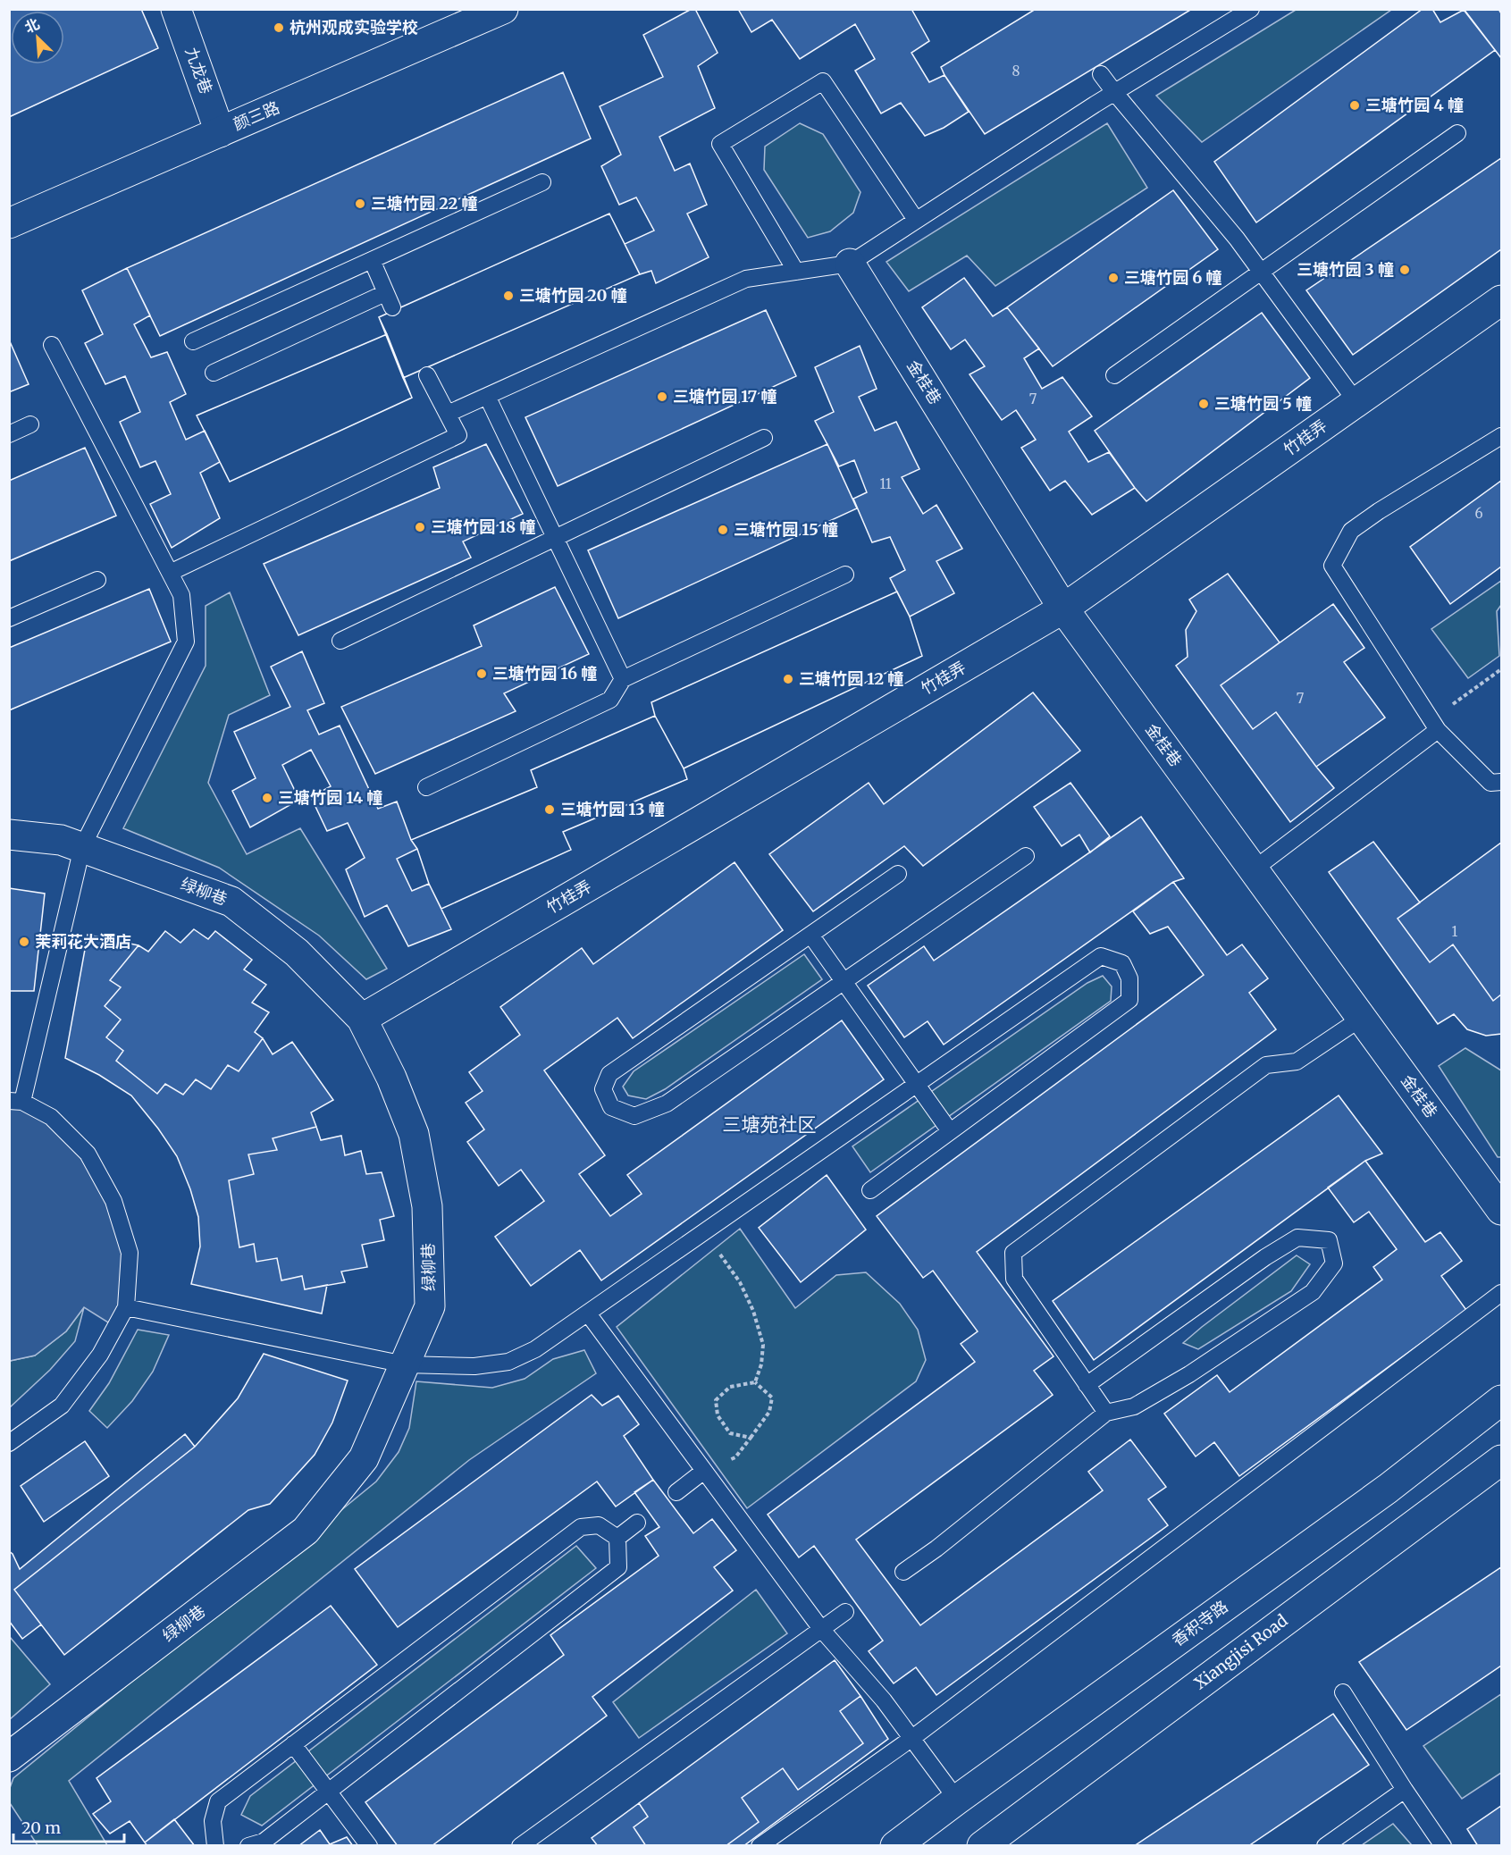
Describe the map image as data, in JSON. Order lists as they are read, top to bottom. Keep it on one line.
{"streets":{"street":["九龙巷","颜三路","金桂巷","竹桂弄","绿柳巷","香积寺路","Xiangjisi Road"]},"crossings":[["九龙巷","颜三路"],["金桂巷","竹桂弄"],["竹桂弄","绿柳巷"]],"districts":["三塘苑社区"],"places":["杭州观成实验学校","三塘竹园 4 幢","三塘竹园 22 幢","三塘竹园 3 幢","三塘竹园 6 幢","三塘竹园 20 幢","三塘竹园 17 幢","三塘竹园 5 幢","三塘竹园 18 幢","三塘竹园 15 幢","三塘竹园 16 幢","三塘竹园 12 幢","三塘竹园 14 幢","三塘竹园 13 幢","茉莉花大酒店"],"house_numbers":["8","7","11","6","7","1"],"scale_bar":"20 m","north":"top left"}
